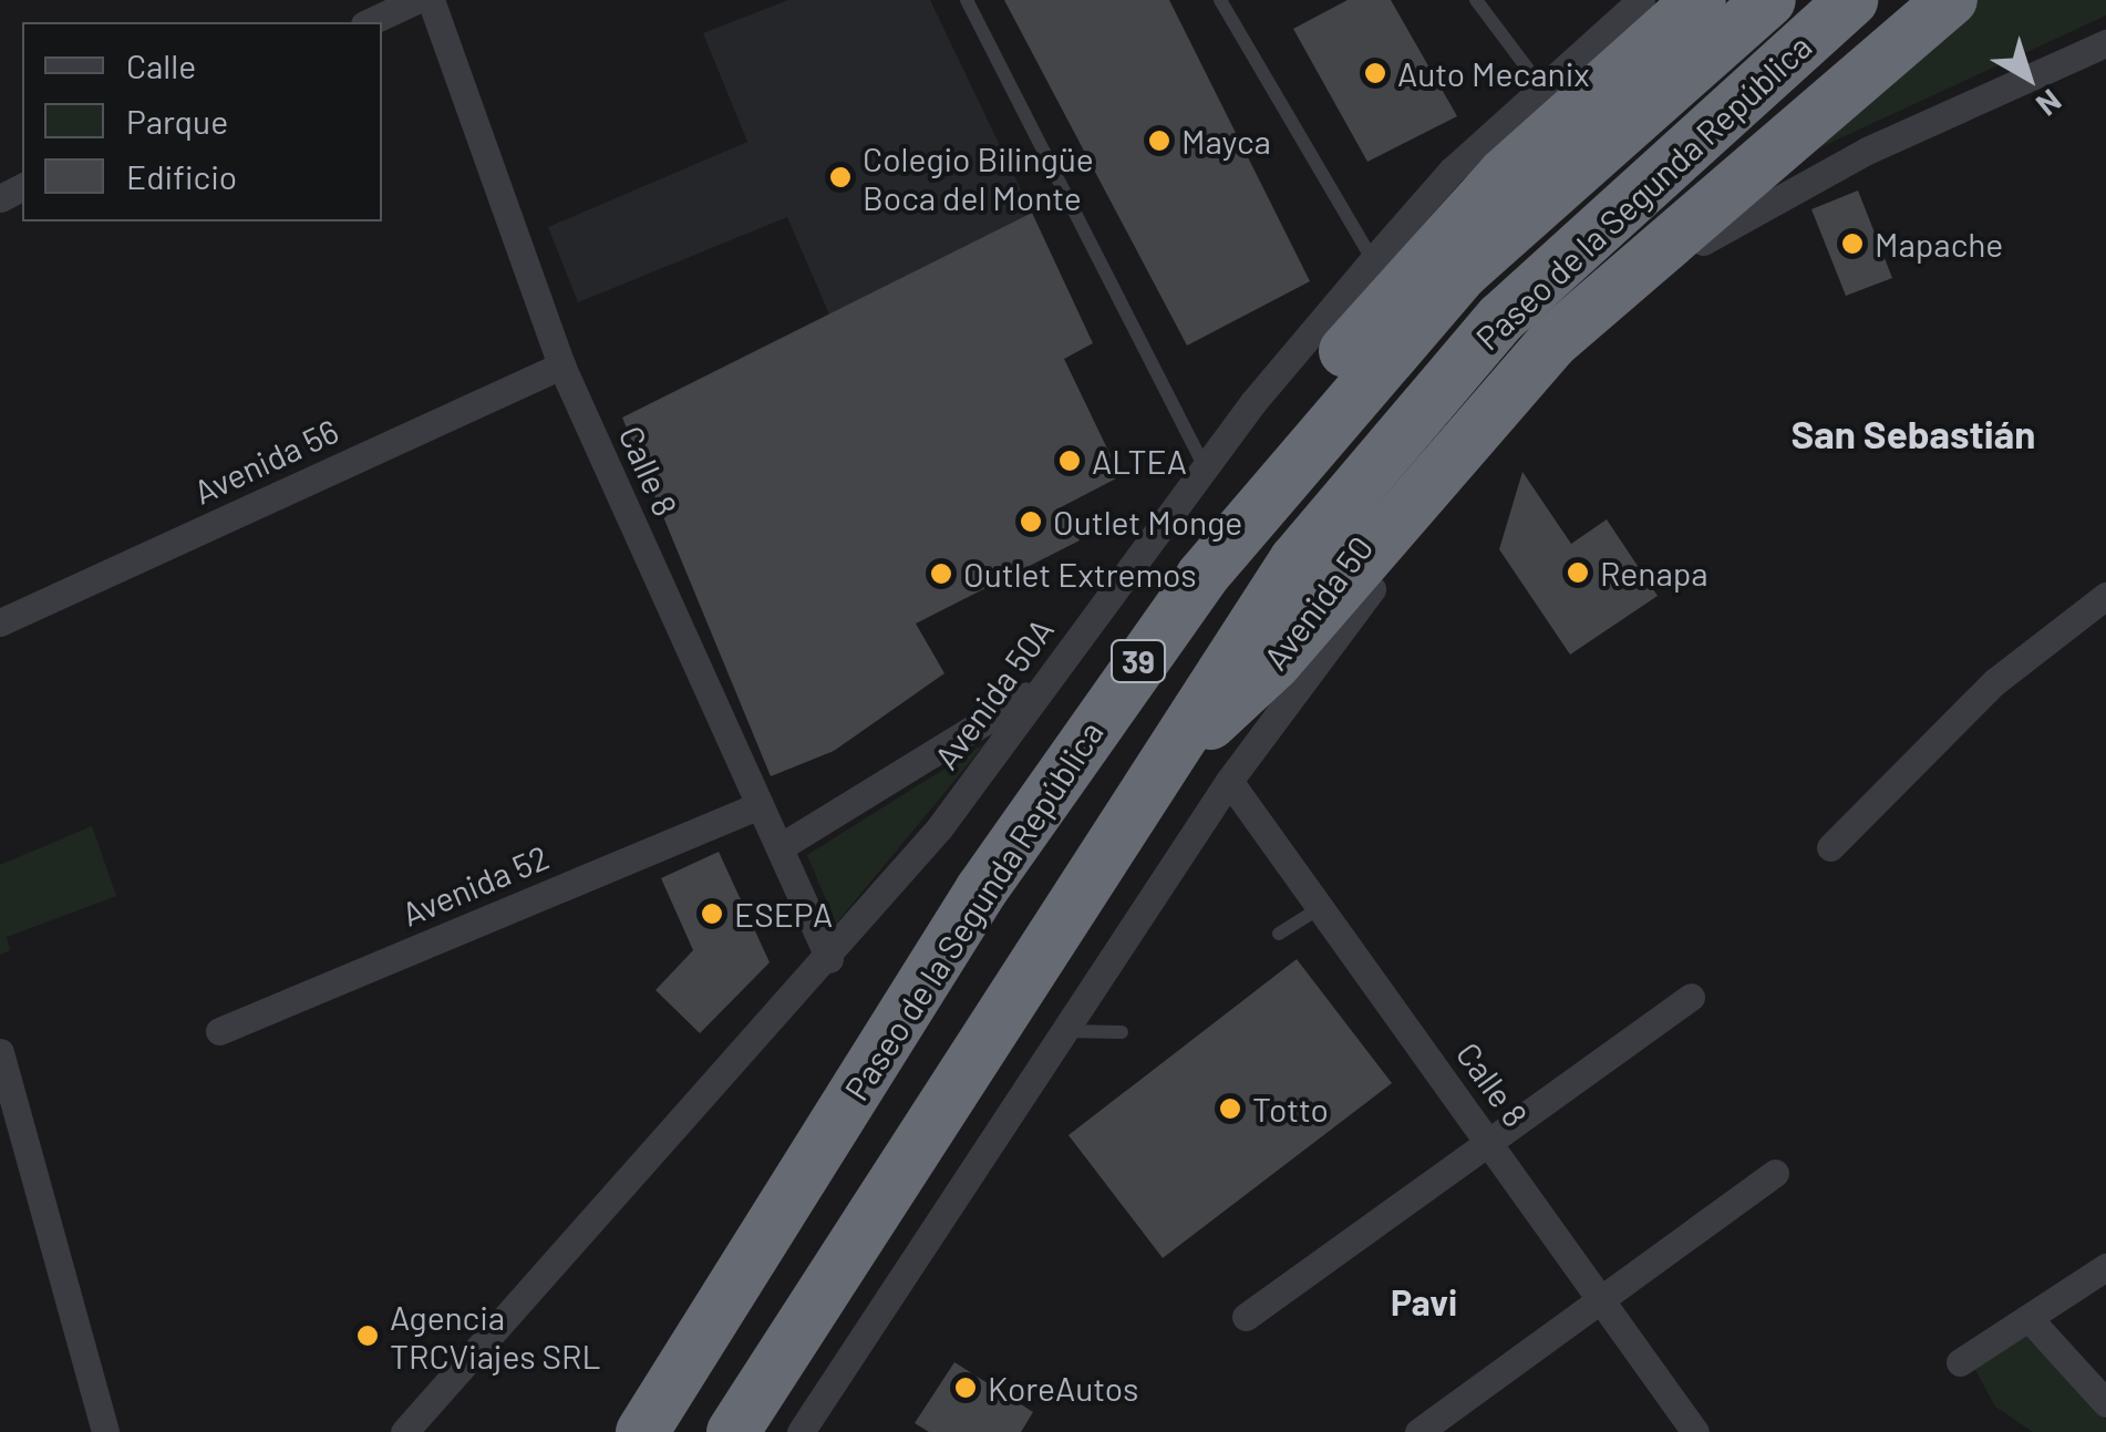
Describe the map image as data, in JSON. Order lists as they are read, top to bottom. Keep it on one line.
{"streets":{"highway":["Paseo de la Segunda República","39"],"street":["Avenida 56","Calle 8","Avenida 50","Avenida 50A","Avenida 52"]},"crossings":[["Avenida 56","Calle 8"],["Calle 8","Avenida 50"],["Calle 8","Avenida 50A"],["Calle 8","Avenida 52"]],"districts":["San Sebastián","Pavi"],"places":["Auto Mecanix","Mayca","Colegio Bilingüe Boca del Monte","Mapache","ALTEA","Outlet Monge","Renapa","Outlet Extremos","ESEPA","Totto","Agencia TRCViajes SRL","KoreAutos"],"legend":["Calle","Parque","Edificio"],"north":"bottom right"}
